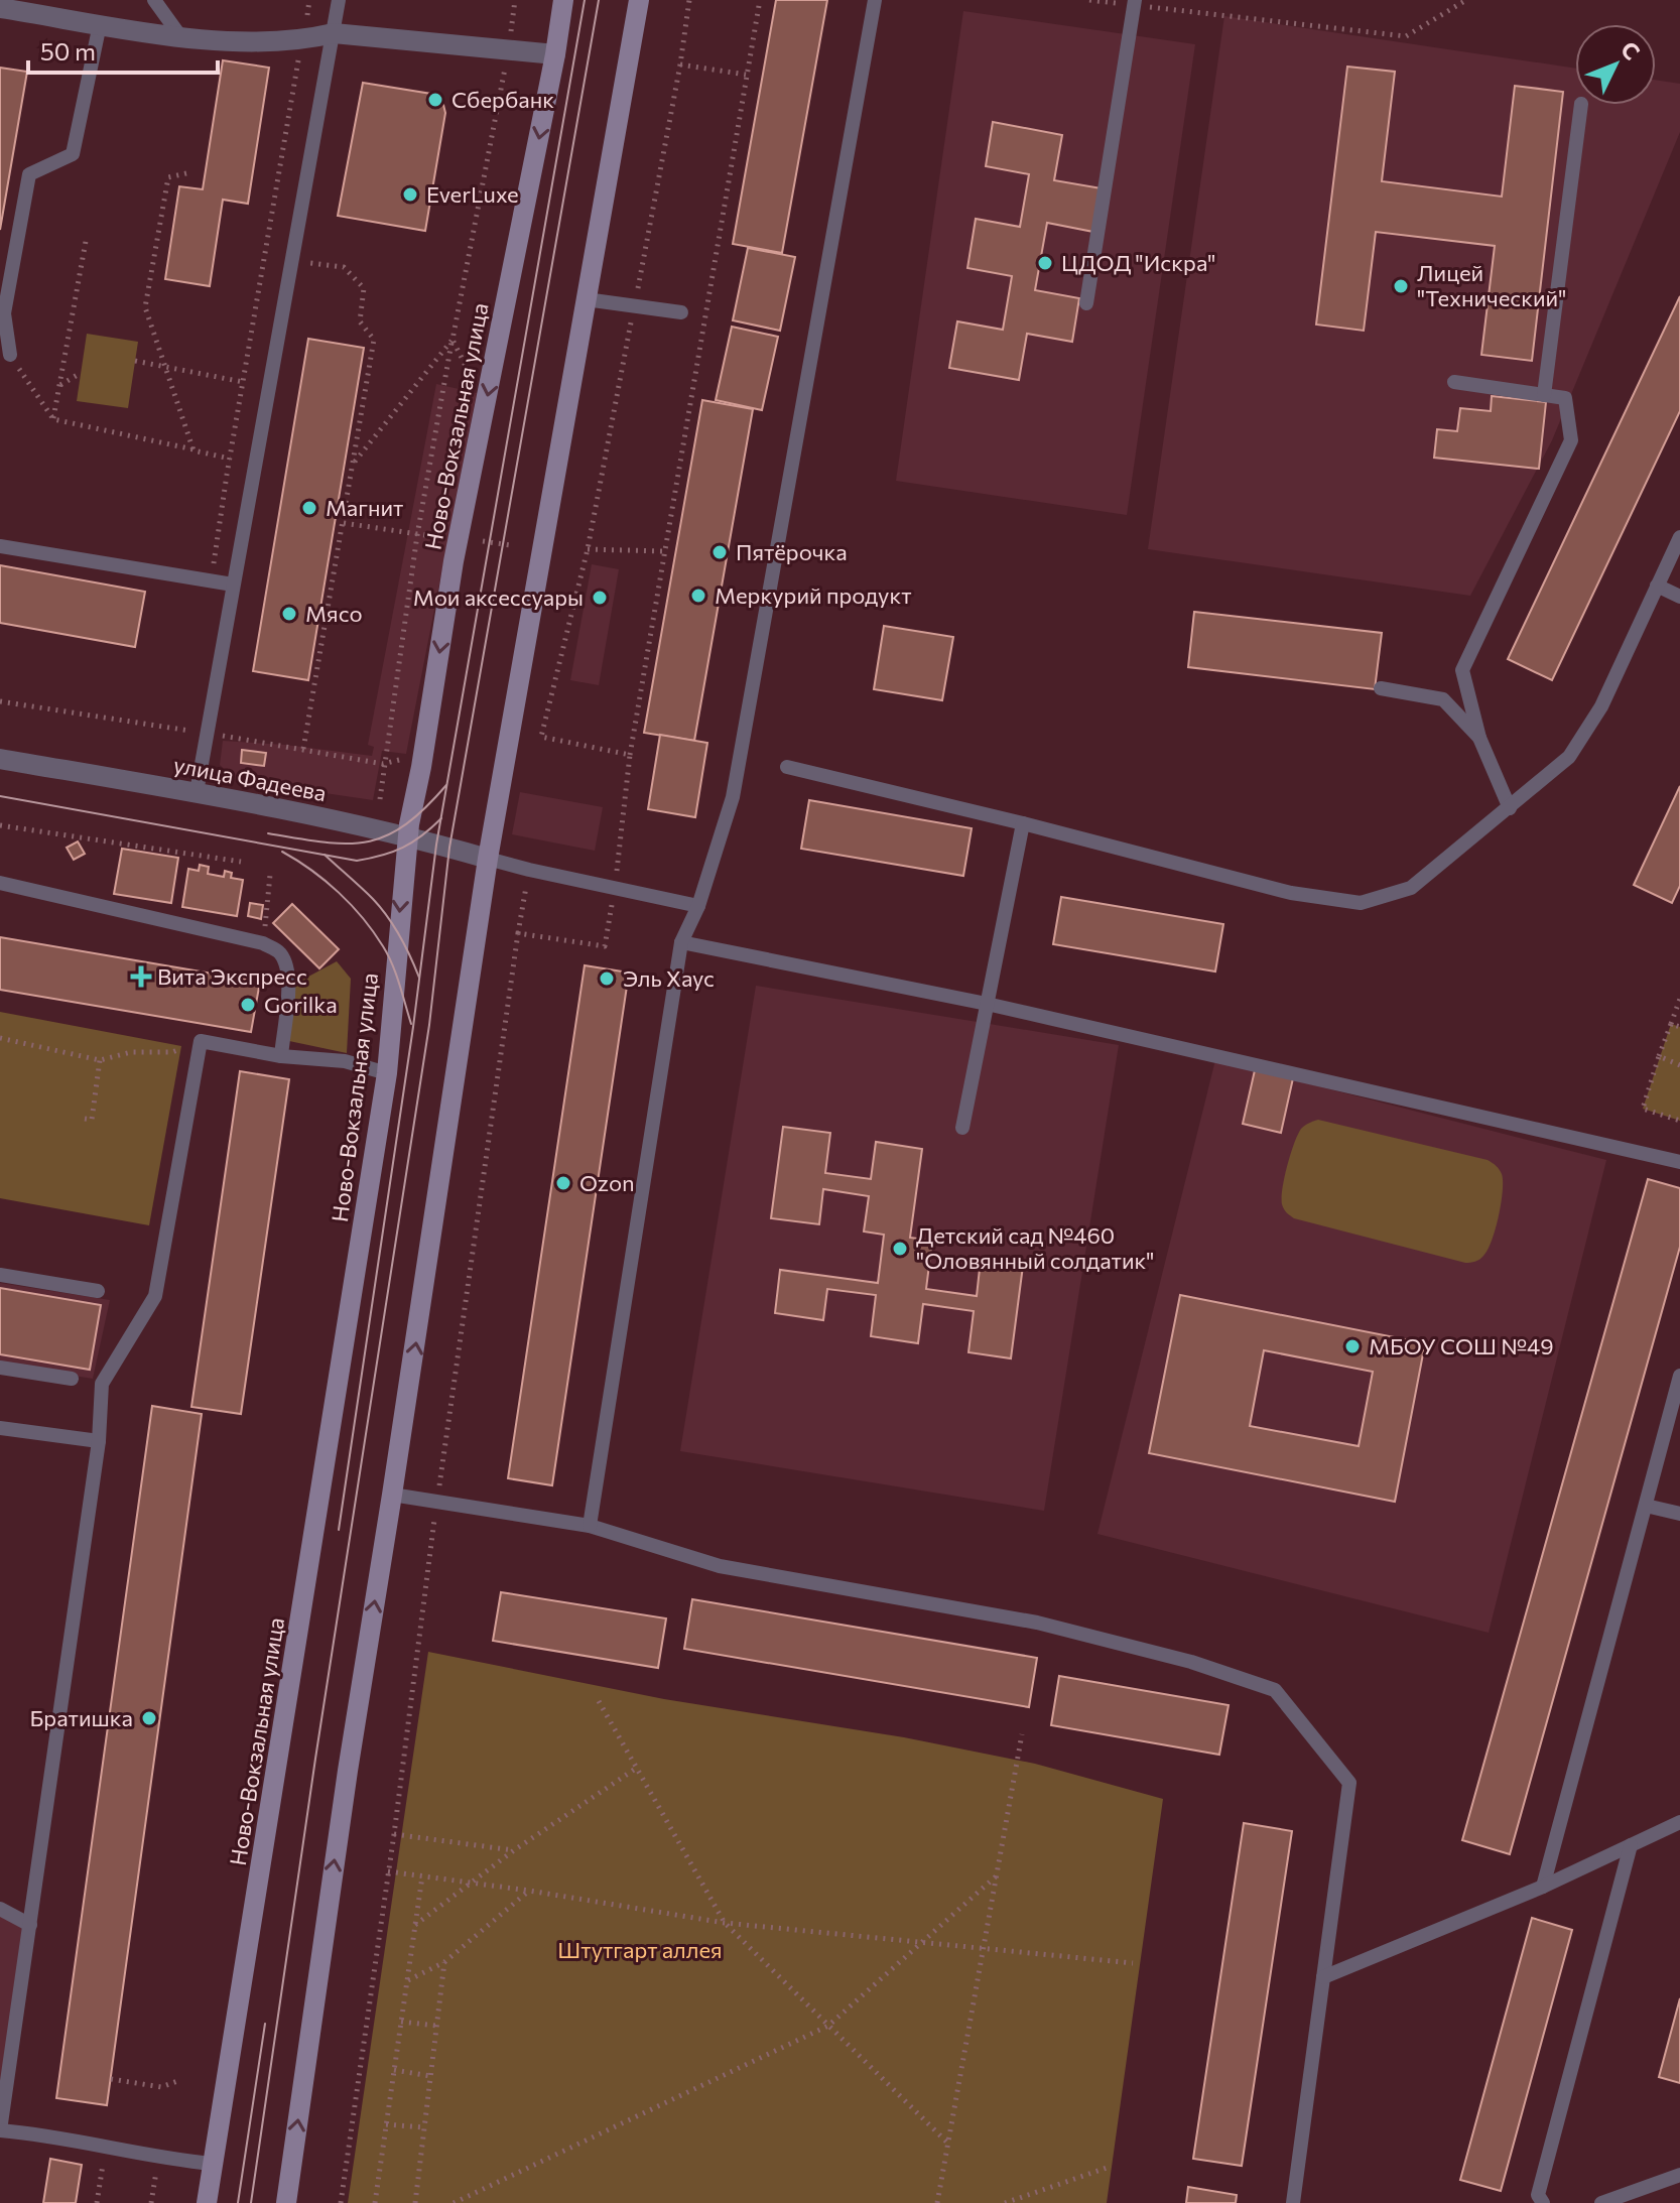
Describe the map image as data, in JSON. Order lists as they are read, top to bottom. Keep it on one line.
{"streets":{"main road":["Ново-Вокзальная улица"],"street":["улица Фадеева"]},"crossings":[["Ново-Вокзальная улица","улица Фадеева"]],"parks":["Штутгарт аллея"],"places":{"other":["Сбербанк","EverLuxe","ЦДОД \"Искра\"","Лицей \"Технический\"","Магнит","Пятёрочка","Меркурий продукт","Мои аксессуары","Мясо","Эль Хаус","Gorilka","Ozon","Детский сад №460 \"Оловянный солдатик\"","МБОУ СОШ №49","Братишка"],"health":["Вита Экспресс"]},"scale_bar":"50 m","north":"top right"}
